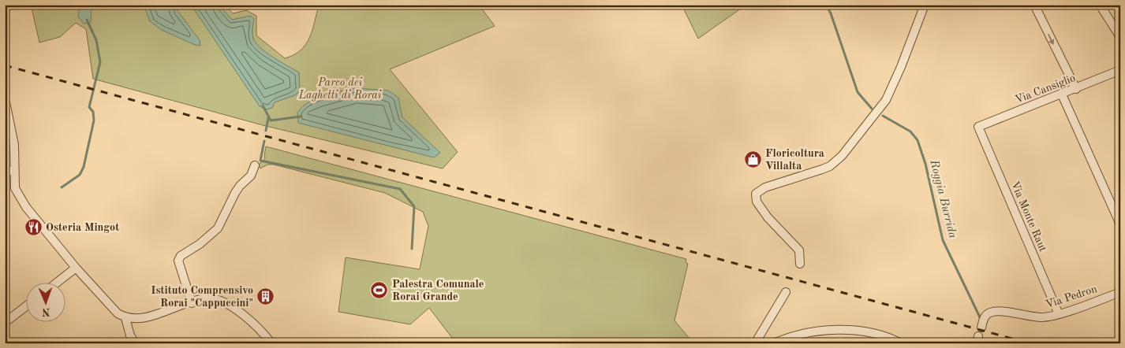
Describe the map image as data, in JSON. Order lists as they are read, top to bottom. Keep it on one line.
{"streets":{"street":["Via Cansiglio","Via Monte Raut","Via Pedron"]},"crossings":[["Via Cansiglio","Via Monte Raut"],["Via Monte Raut","Via Pedron"]],"water":["Roggia Burrida"],"parks":["Parco dei Laghetti di Rorai"],"places":{"shop":["Floricoltura Villalta"],"restaurant":["Osteria Mingot"],"sports":["Palestra Comunale Rorai Grande"],"building":["Istituto Comprensivo Rorai \"Cappuccini\""]},"north":"bottom"}
